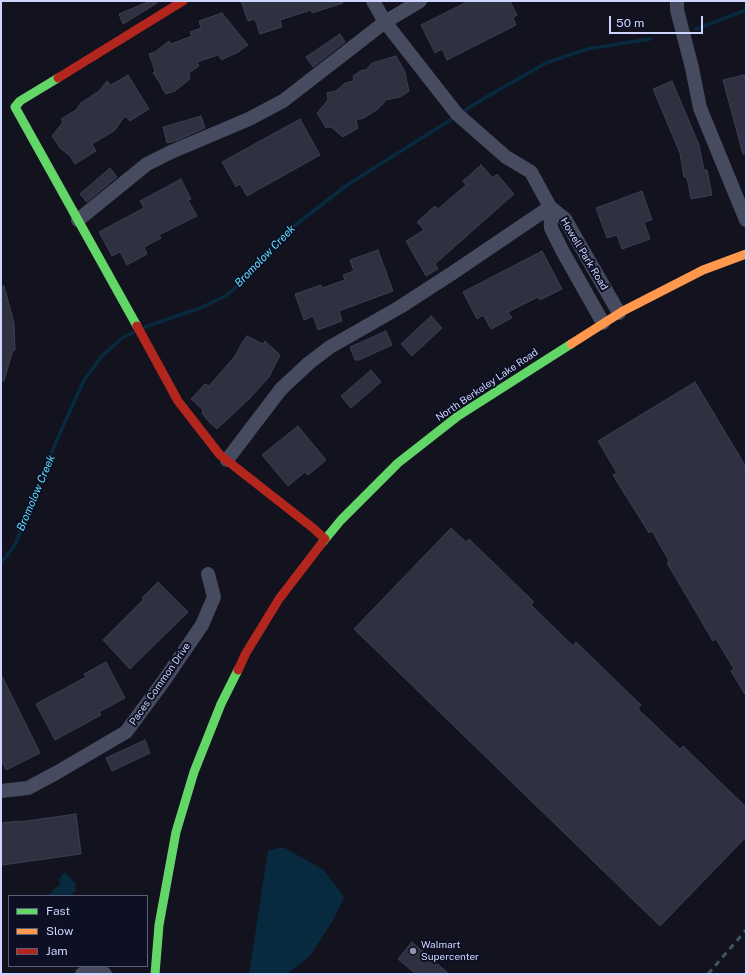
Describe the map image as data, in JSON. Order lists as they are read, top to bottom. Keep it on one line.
{"streets":{"street":["Howell Park Road","North Berkeley Lake Road","Paces Common Drive"]},"crossings":[["Howell Park Road","North Berkeley Lake Road"]],"water":["Bromolow Creek"],"places":["Walmart Supercenter"],"legend":["Fast","Slow","Jam"],"scale_bar":"50 m"}
